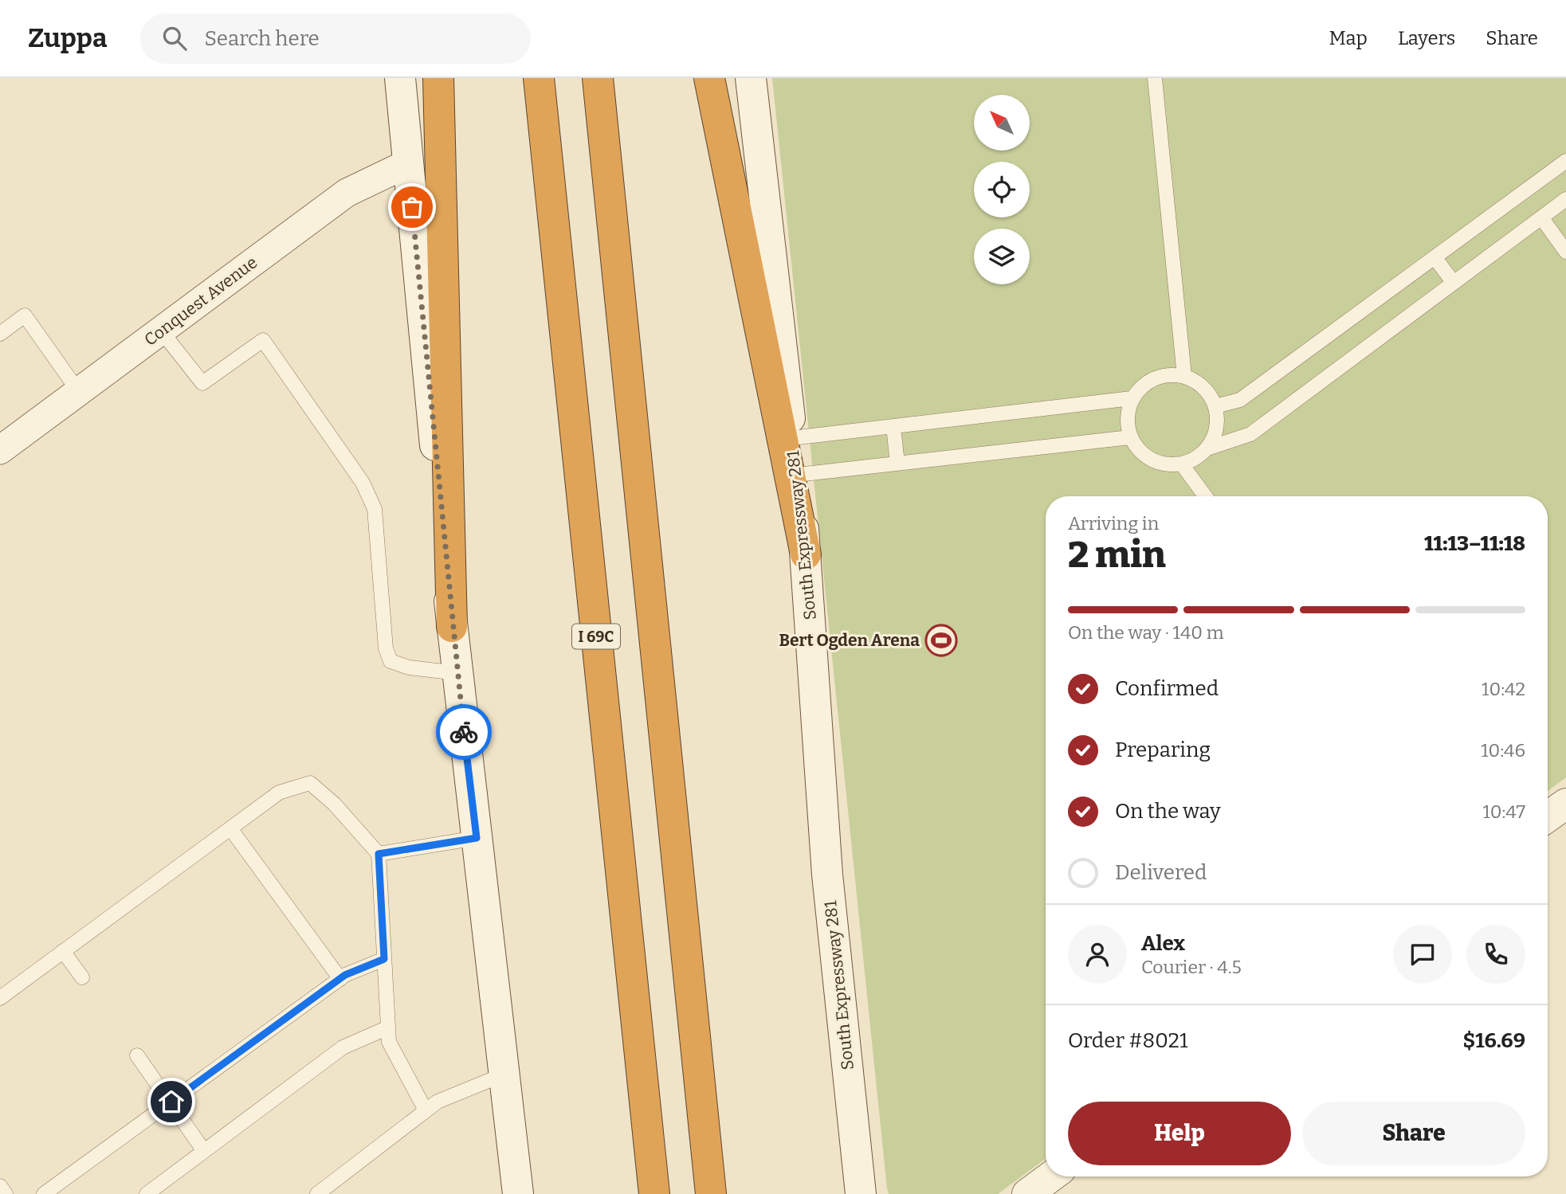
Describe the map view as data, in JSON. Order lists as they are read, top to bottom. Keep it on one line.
{"streets":{"highway":["I 69C"],"main road":["South Expressway 281"],"street":["Conquest Avenue"]},"places":{"sports":["Bert Ogden Arena"]},"north":"top left","page":{"header":"Zuppa","search":"Search here","nav":["Map","Layers","Share"],"heading":["2 min","Arriving in","11:13–11:18"],"panel":["Alex","Courier · 4.5","Order #8021","$16.69"],"bar":"On the way · 140 m","list":[["Confirmed","10:42"],["Preparing","10:46"],["On the way","10:47"],"Delivered"],"buttons":["Help","Share"]}}
